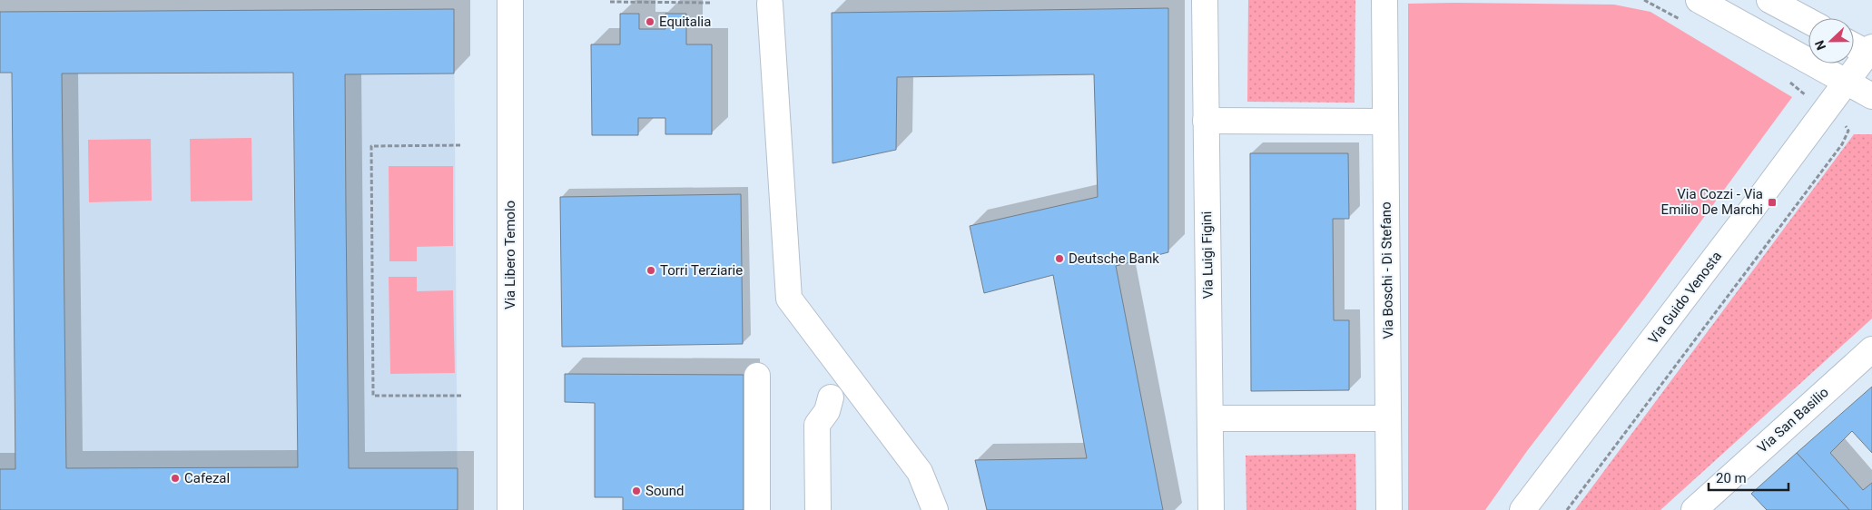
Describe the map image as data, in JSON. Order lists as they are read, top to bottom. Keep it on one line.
{"streets":{"street":["Via Libero Temolo","Via Luigi Figini","Via Boschi - Di Stefano","Via Guido Venosta","Via San Basilio"]},"places":{"other":["Equitalia","Deutsche Bank","Torri Terziarie","Cafezal","Sound"],"transit":["Via Cozzi - Via Emilio De Marchi"]},"scale_bar":"20 m","north":"left"}
